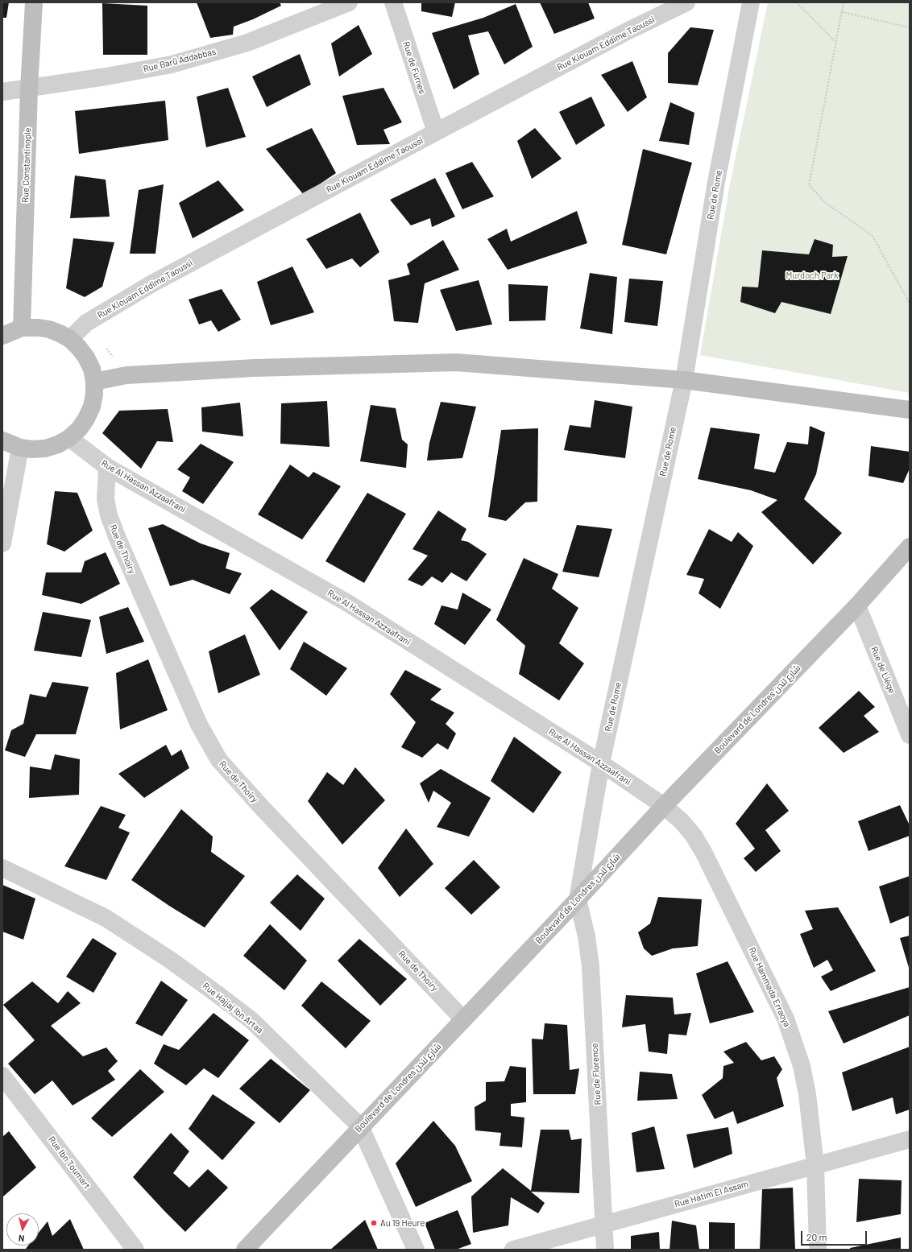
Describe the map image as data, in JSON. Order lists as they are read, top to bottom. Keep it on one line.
{"streets":{"street":["Rue Kiouam Eddime Taoussi","Rue Barü Addabbas","Rue de Furnes","Rue Constantinople","Rue de Rome","Rue Al Hassan Azzaafrani","Rue de Thoiry","Rue de Liège","Boulevard de Londres شارع لندن","Rue Hammada Erraoya","Rue Hajjaj Ibn Artaa","Rue de Florence","Rue Ibn Toumart","Rue Hatim El Assam"]},"crossings":[["Rue Kiouam Eddime Taoussi","Rue de Furnes"],["Rue Barü Addabbas","Rue Constantinople"],["Rue de Rome","Rue Al Hassan Azzaafrani"],["Rue de Rome","Boulevard de Londres شارع لندن"],["Rue de Rome","Rue de Florence"],["Rue Al Hassan Azzaafrani","Rue de Thoiry"],["Rue Al Hassan Azzaafrani","Boulevard de Londres شارع لندن"],["Rue Al Hassan Azzaafrani","Rue Hammada Erraoya"],["Rue de Thoiry","Boulevard de Londres شارع لندن"],["Rue de Liège","Boulevard de Londres شارع لندن"],["Boulevard de Londres شارع لندن","Rue Hammada Erraoya"],["Boulevard de Londres شارع لندن","Rue Hajjaj Ibn Artaa"],["Boulevard de Londres شارع لندن","Rue de Florence"],["Rue Hammada Erraoya","Rue Hatim El Assam"],["Rue de Florence","Rue Hatim El Assam"]],"parks":["Murdoch Park"],"places":["Au 19 Heure"],"scale_bar":"20 m","north":"bottom"}
